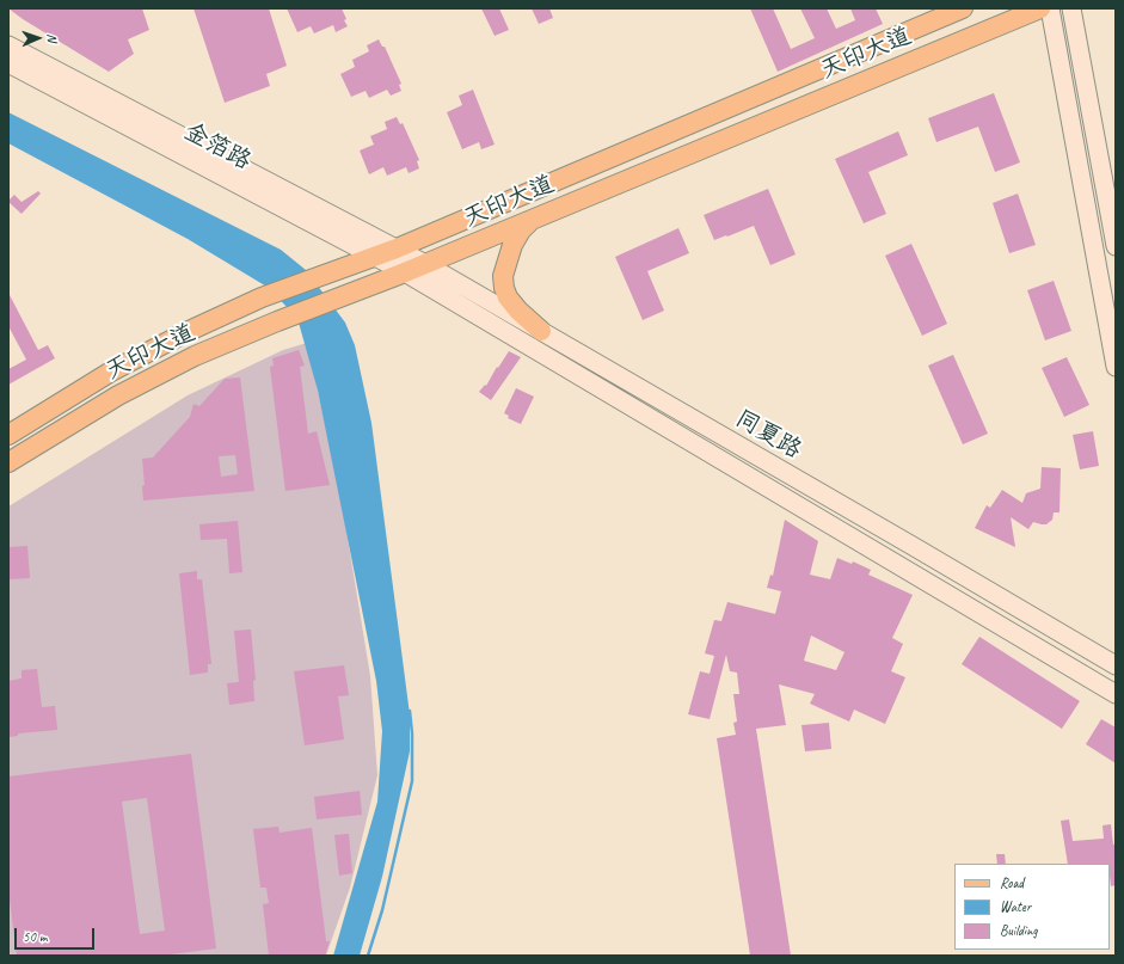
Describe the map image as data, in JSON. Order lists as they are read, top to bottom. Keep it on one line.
{"streets":{"main road":["天印大道","金箔路","同夏路"]},"crossings":[["天印大道","金箔路"],["天印大道","同夏路"],["金箔路","同夏路"]],"legend":["Road","Water","Building"],"scale_bar":"50 m","north":"right"}
